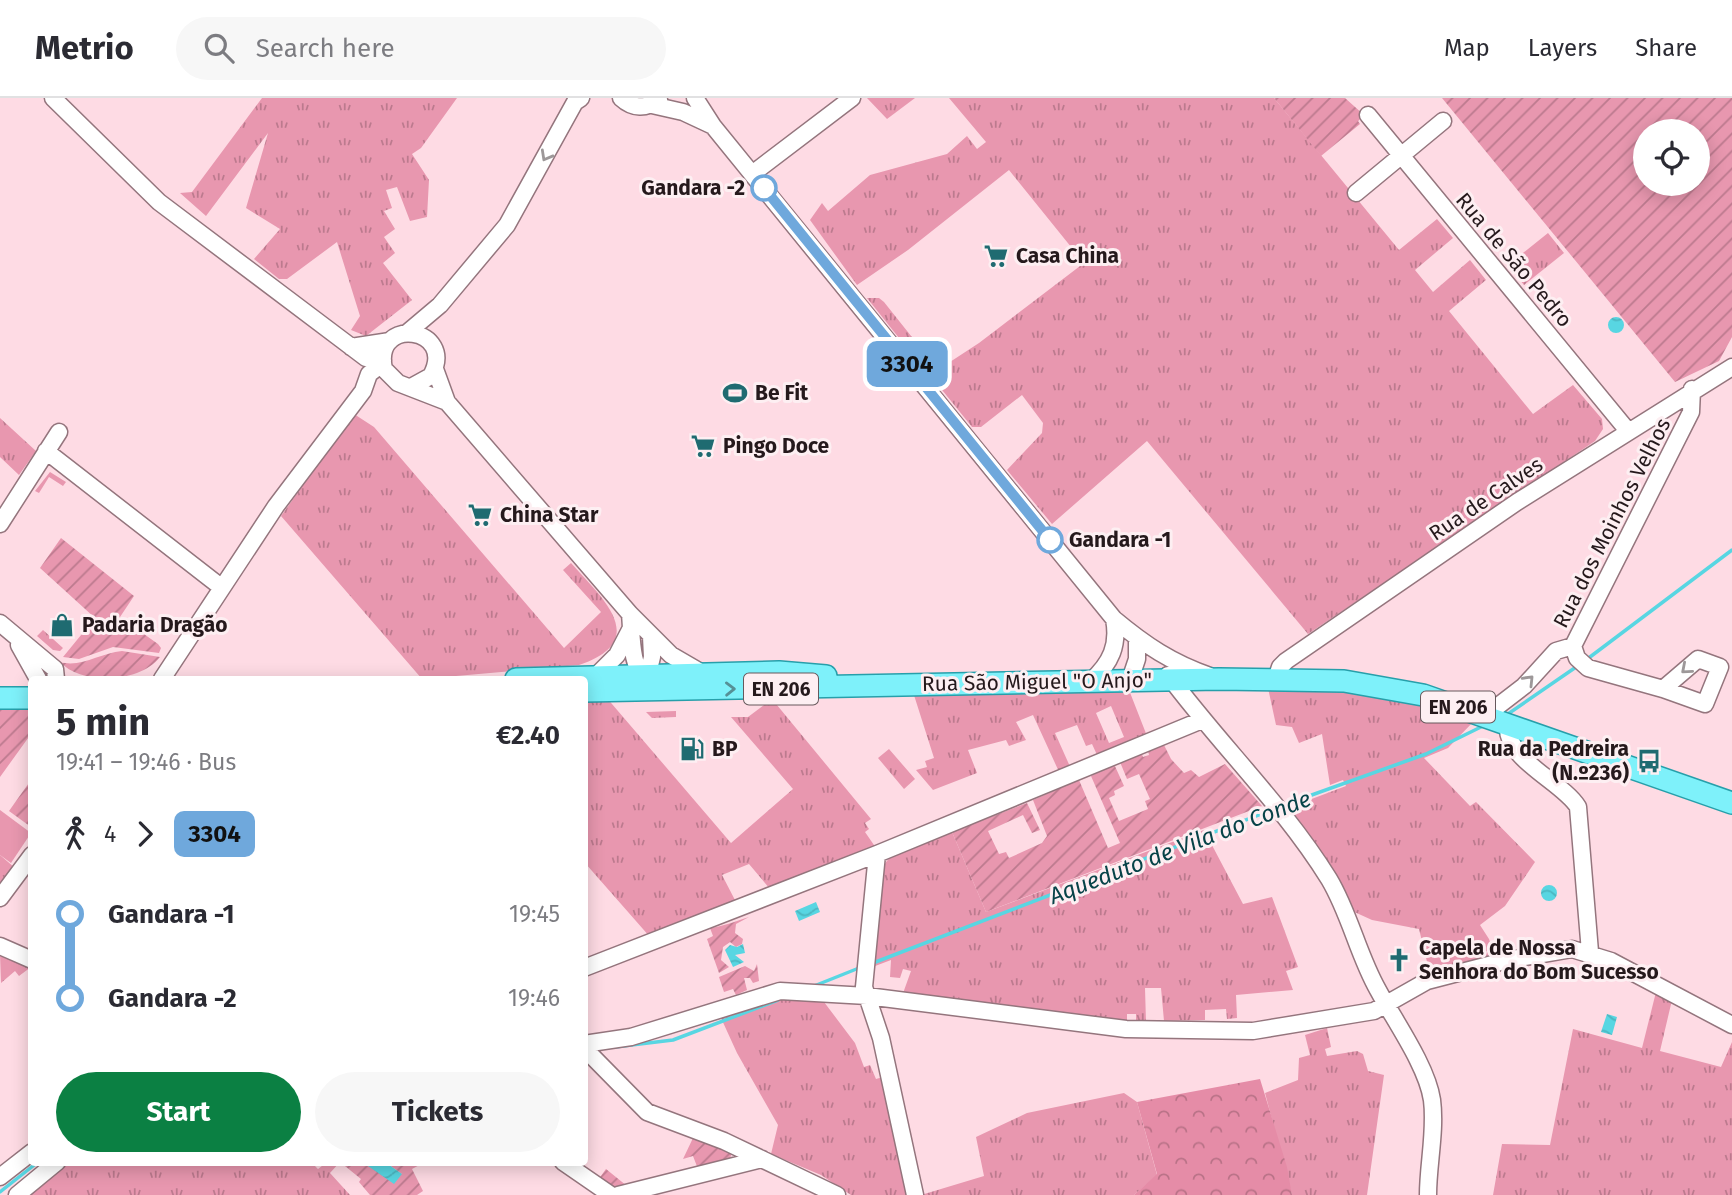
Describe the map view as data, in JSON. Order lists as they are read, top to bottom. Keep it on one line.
{"streets":{"main road":["Rua São Miguel \"O Anjo\"","EN 206"],"street":["Rua de São Pedro","Rua de Calves","Rua dos Moinhos Velhos"]},"crossings":[["Rua de São Pedro","Rua de Calves"],["Rua de Calves","Rua dos Moinhos Velhos"],["Rua de Calves","EN 206"],["Rua dos Moinhos Velhos","EN 206"],["Rua São Miguel \"O Anjo\"","EN 206"]],"water":["Aqueduto de Vila do Conde"],"places":{"other":["Gandara -2","Gandara -1"],"supermarket":["Casa China","Pingo Doce","China Star"],"sports":["Be Fit"],"shop":["Padaria Dragão"],"fuel station":["BP"],"bus stop":["Rua da Pedreira (N.º236)"],"church":["Capela de Nossa Senhora do Bom Sucesso"]},"lines":["bus line 3304"],"page":{"header":"Metrio","search":"Search here","nav":["Map","Layers","Share"],"on_map":"3304","heading":["5 min","19:41 – 19:46 · Bus","€2.40"],"legs":["4","3304"],"list":[{"name":"Gandara -1","value":"19:45"},{"name":"Gandara -2","value":"19:46"}],"buttons":["Start","Tickets"]}}
